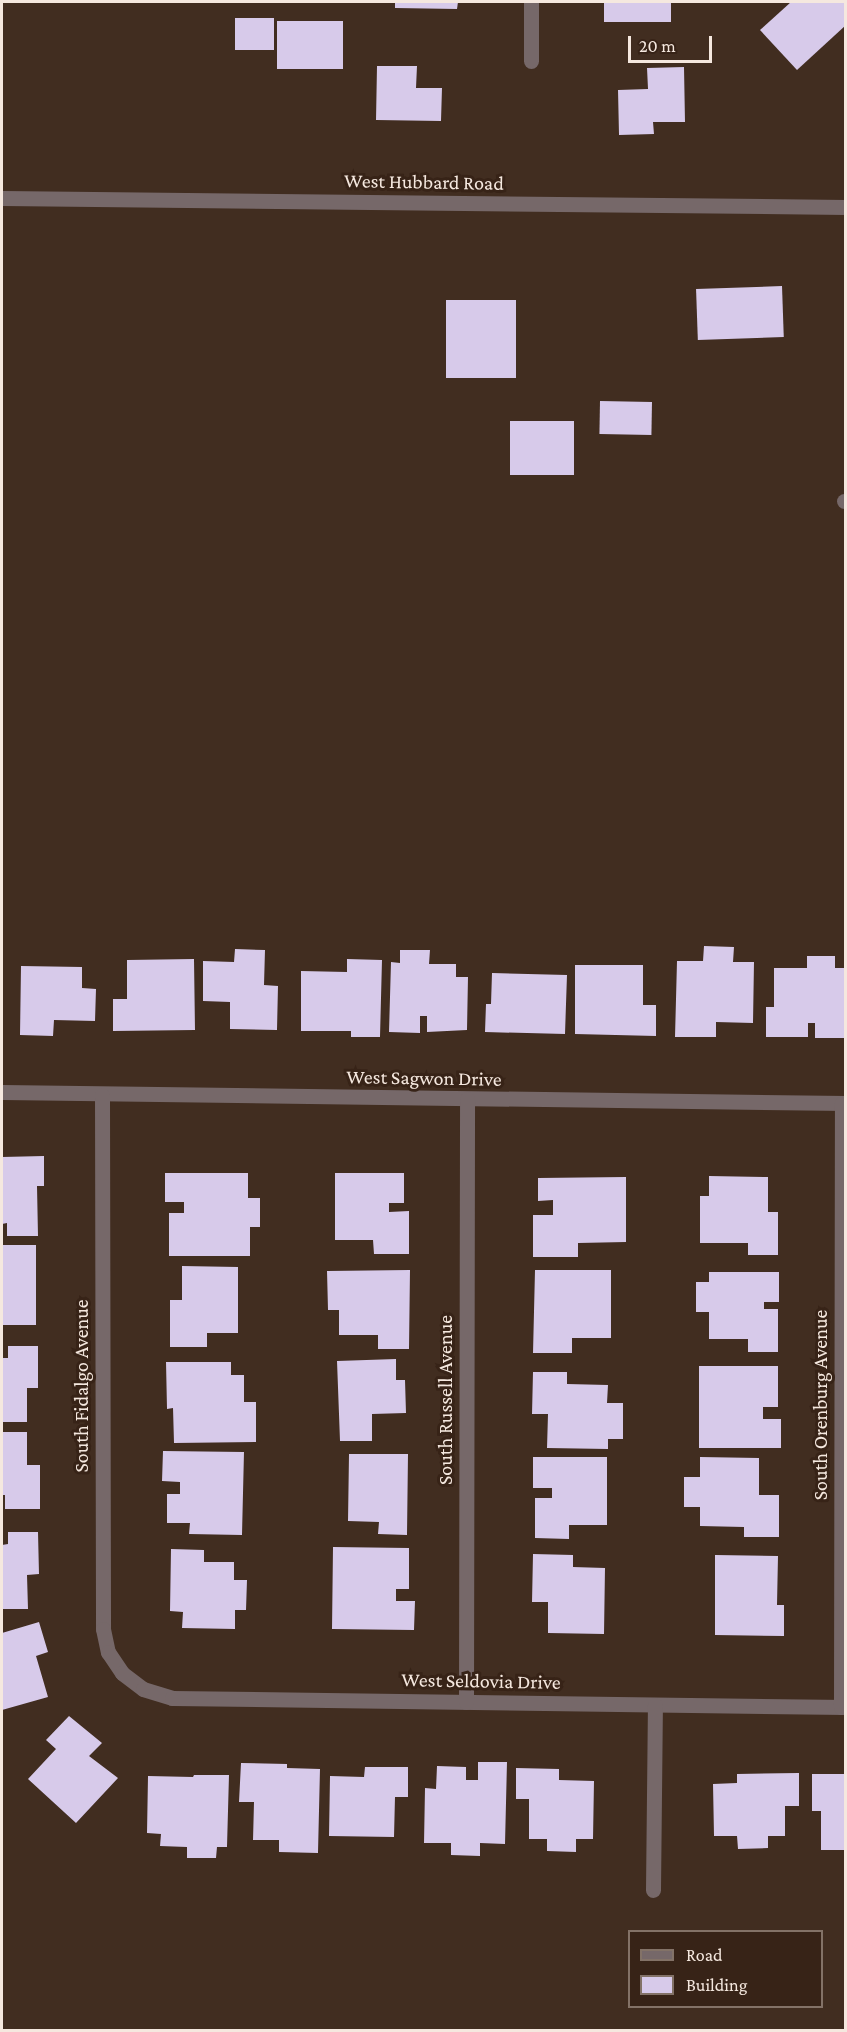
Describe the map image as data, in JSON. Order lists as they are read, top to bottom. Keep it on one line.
{"streets":{"street":["West Hubbard Road","West Sagwon Drive","South Fidalgo Avenue","South Russell Avenue","South Orenburg Avenue","West Seldovia Drive"]},"crossings":[["West Sagwon Drive","South Fidalgo Avenue"],["West Sagwon Drive","South Russell Avenue"],["West Sagwon Drive","South Orenburg Avenue"],["South Fidalgo Avenue","West Seldovia Drive"],["South Russell Avenue","West Seldovia Drive"],["South Orenburg Avenue","West Seldovia Drive"]],"legend":["Road","Building"],"scale_bar":"20 m"}
